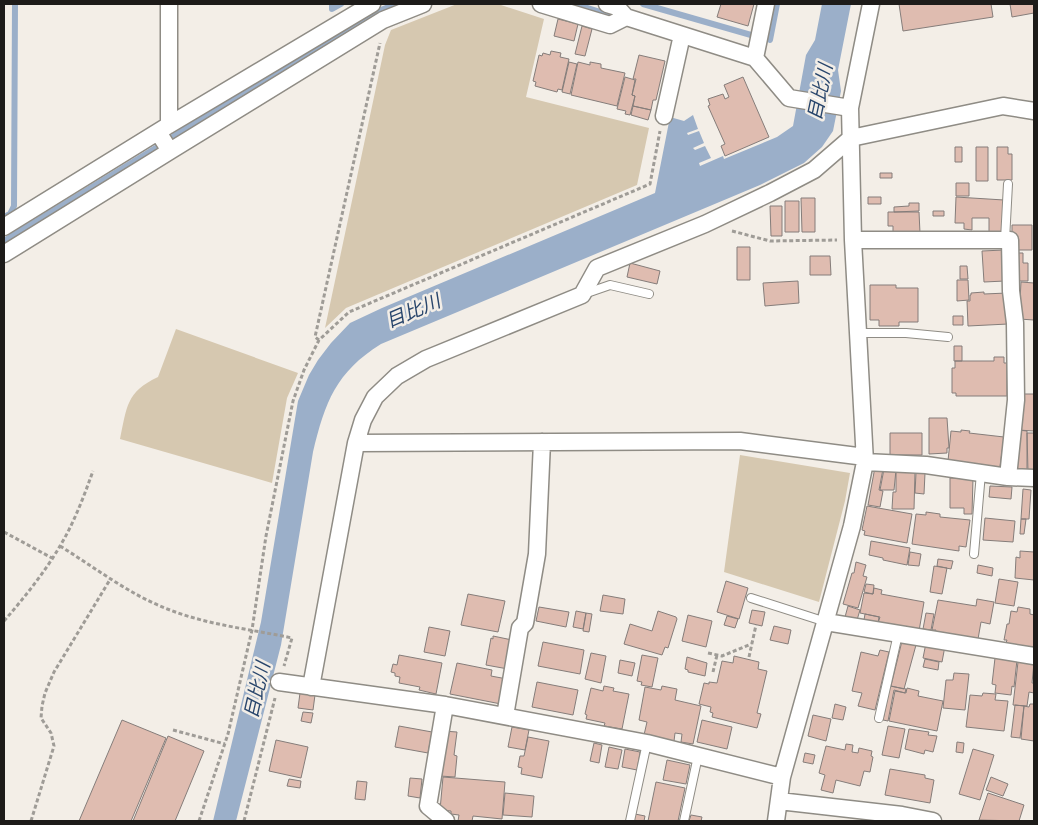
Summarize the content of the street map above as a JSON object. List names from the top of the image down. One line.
{"water":["目比川"]}
